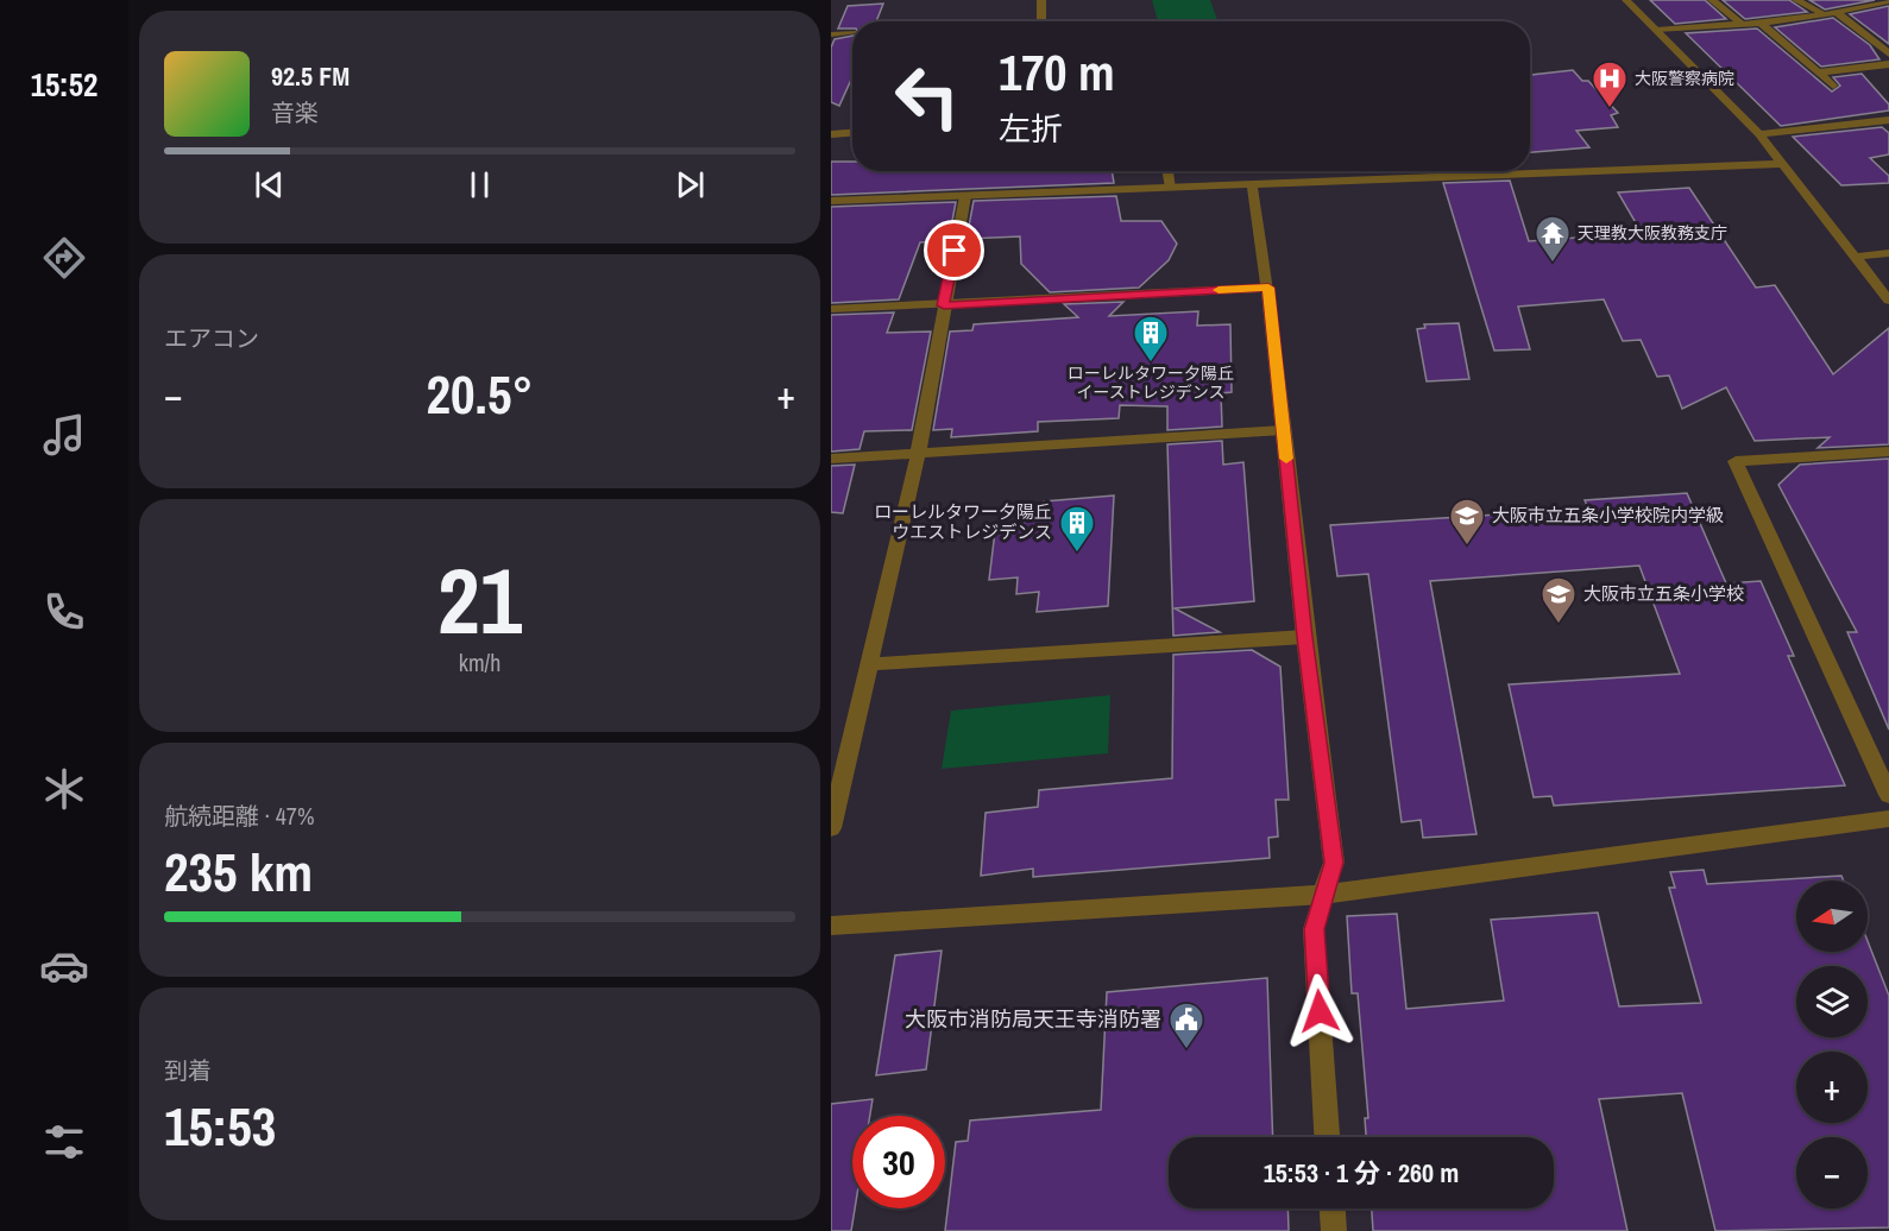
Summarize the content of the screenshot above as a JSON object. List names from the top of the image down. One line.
{"places":{"hospital":["大阪警察病院"],"temple":["天理教大阪教務支庁"],"building":["ローレルタワー夕陽丘 イーストレジデンス","ローレルタワー夕陽丘 ウエストレジデンス"],"school or university":["大阪市立五条小学校院内学級","大阪市立五条小学校"],"public building":["大阪市消防局天王寺消防署"]},"north":"left","page":{"tabs":"15:52","turn":["170 m","左折"],"song":["92.5 FM","音楽"],"tile":["エアコン",["21","km/h"],["航続距離 · 47%","235 km"],["到着","15:53"]],"heat":["−","20.5°","+"],"map_buttons":["+","−"],"limit":"30","trip":"15:53 · 1 分 · 260 m"}}
